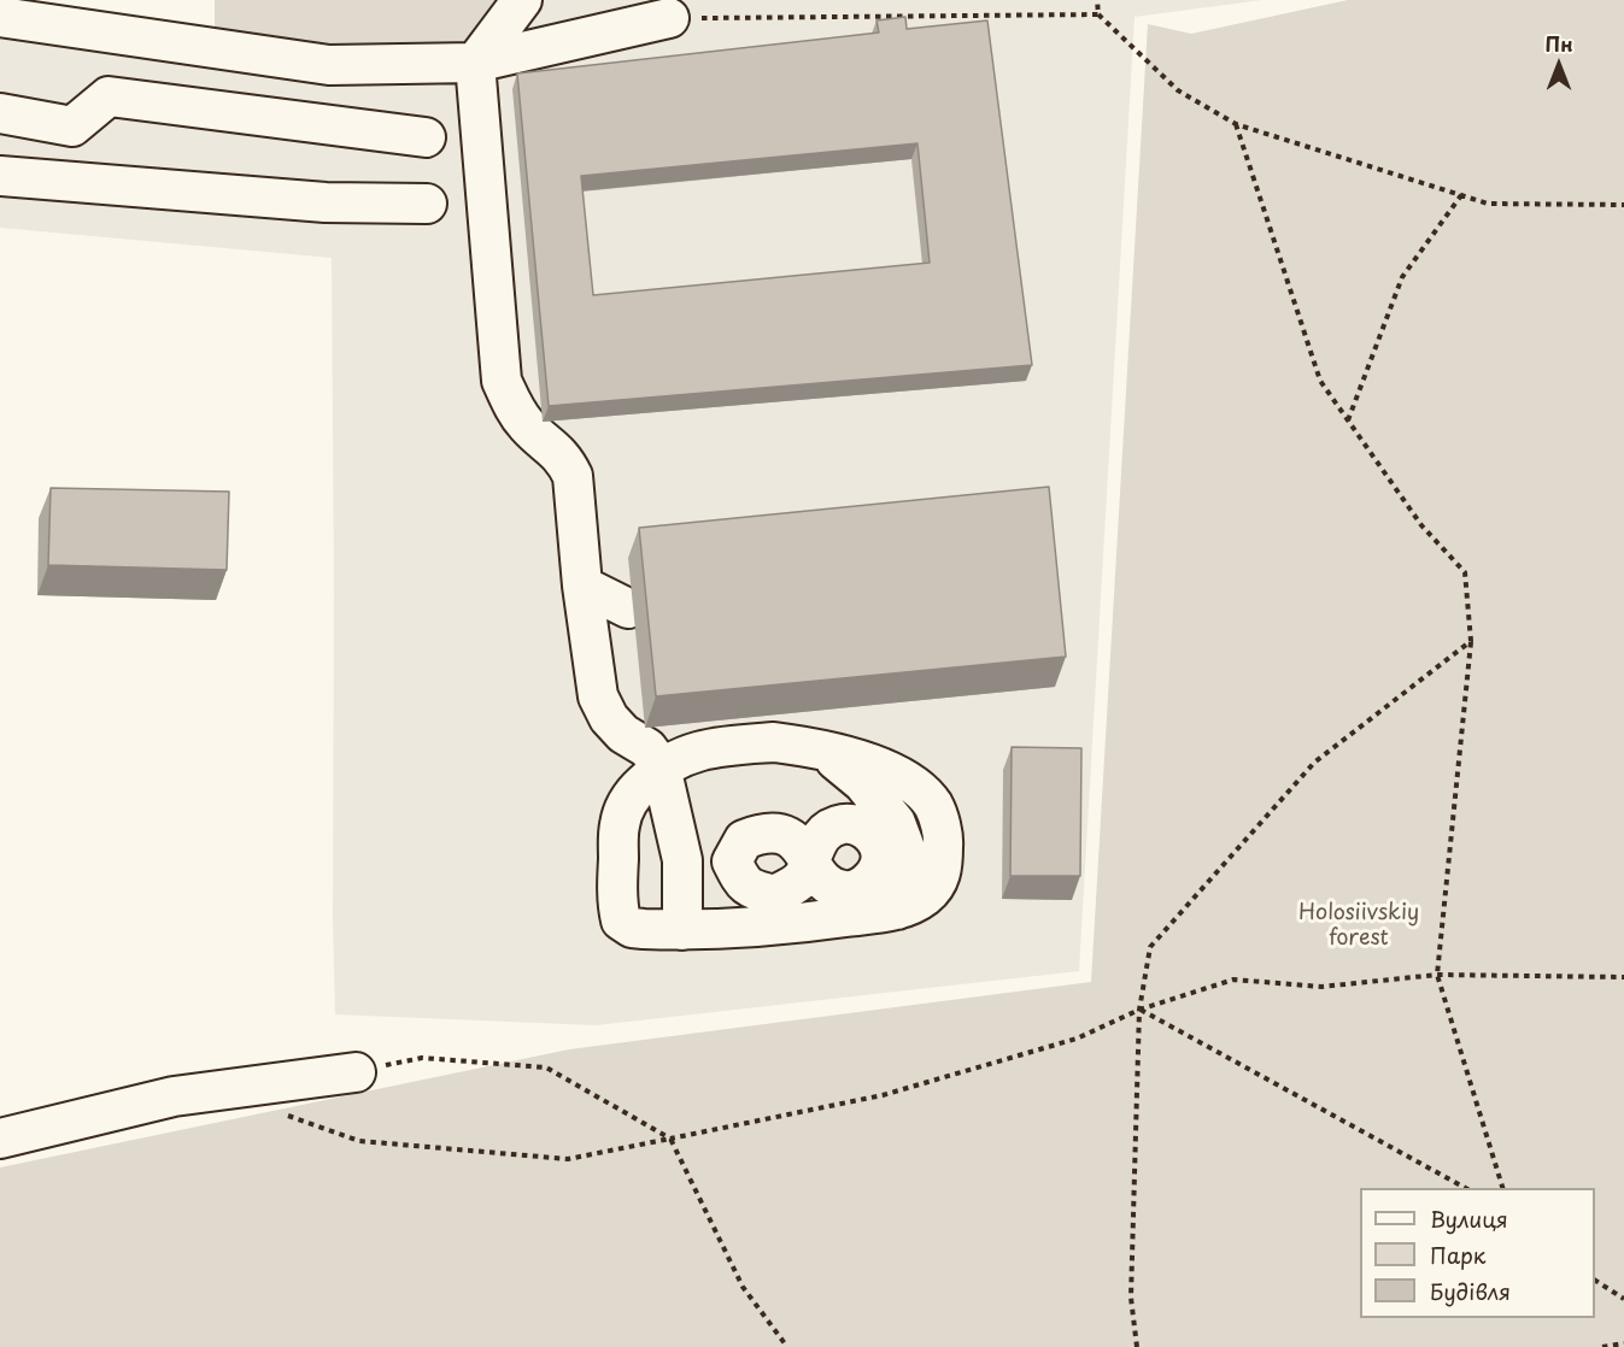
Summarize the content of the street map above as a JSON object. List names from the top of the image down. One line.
{"parks":["Holosiivskiy forest"],"legend":["Вулиця","Парк","Будівля"],"north":"top"}
